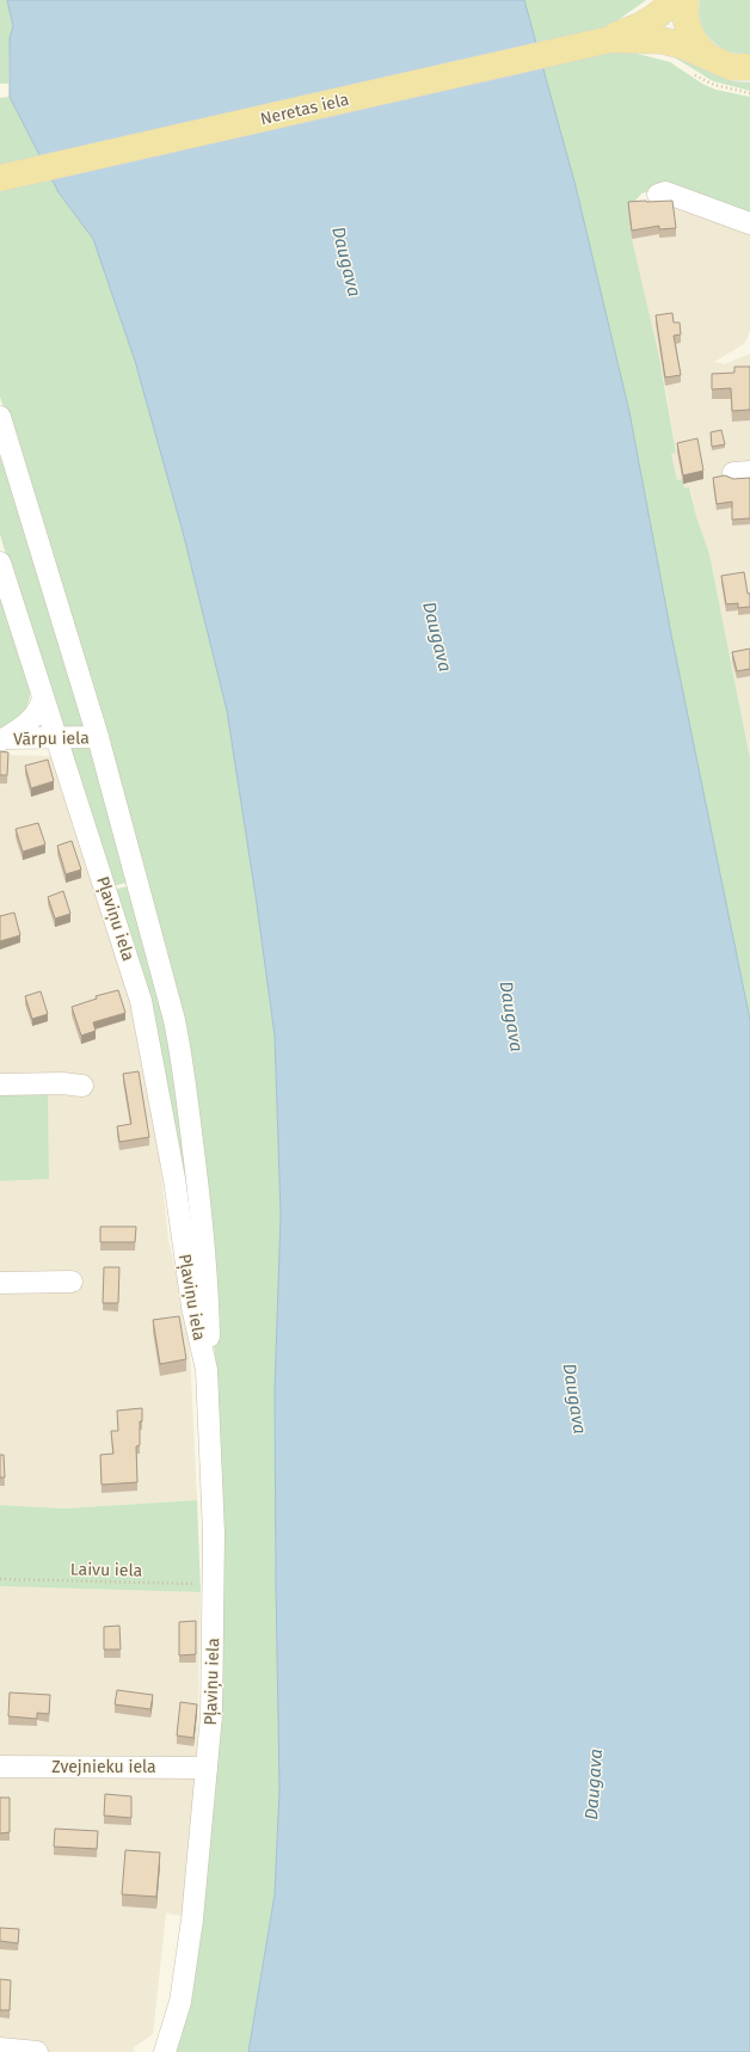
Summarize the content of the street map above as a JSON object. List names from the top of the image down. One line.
{"streets":{"main road":["Neretas iela"],"street":["Vārpu iela","Pļaviņu iela","Zvejnieku iela"],"path":["Laivu iela"]},"crossings":[["Vārpu iela","Pļaviņu iela"],["Pļaviņu iela","Laivu iela"],["Pļaviņu iela","Zvejnieku iela"]],"water":["Daugava"]}
